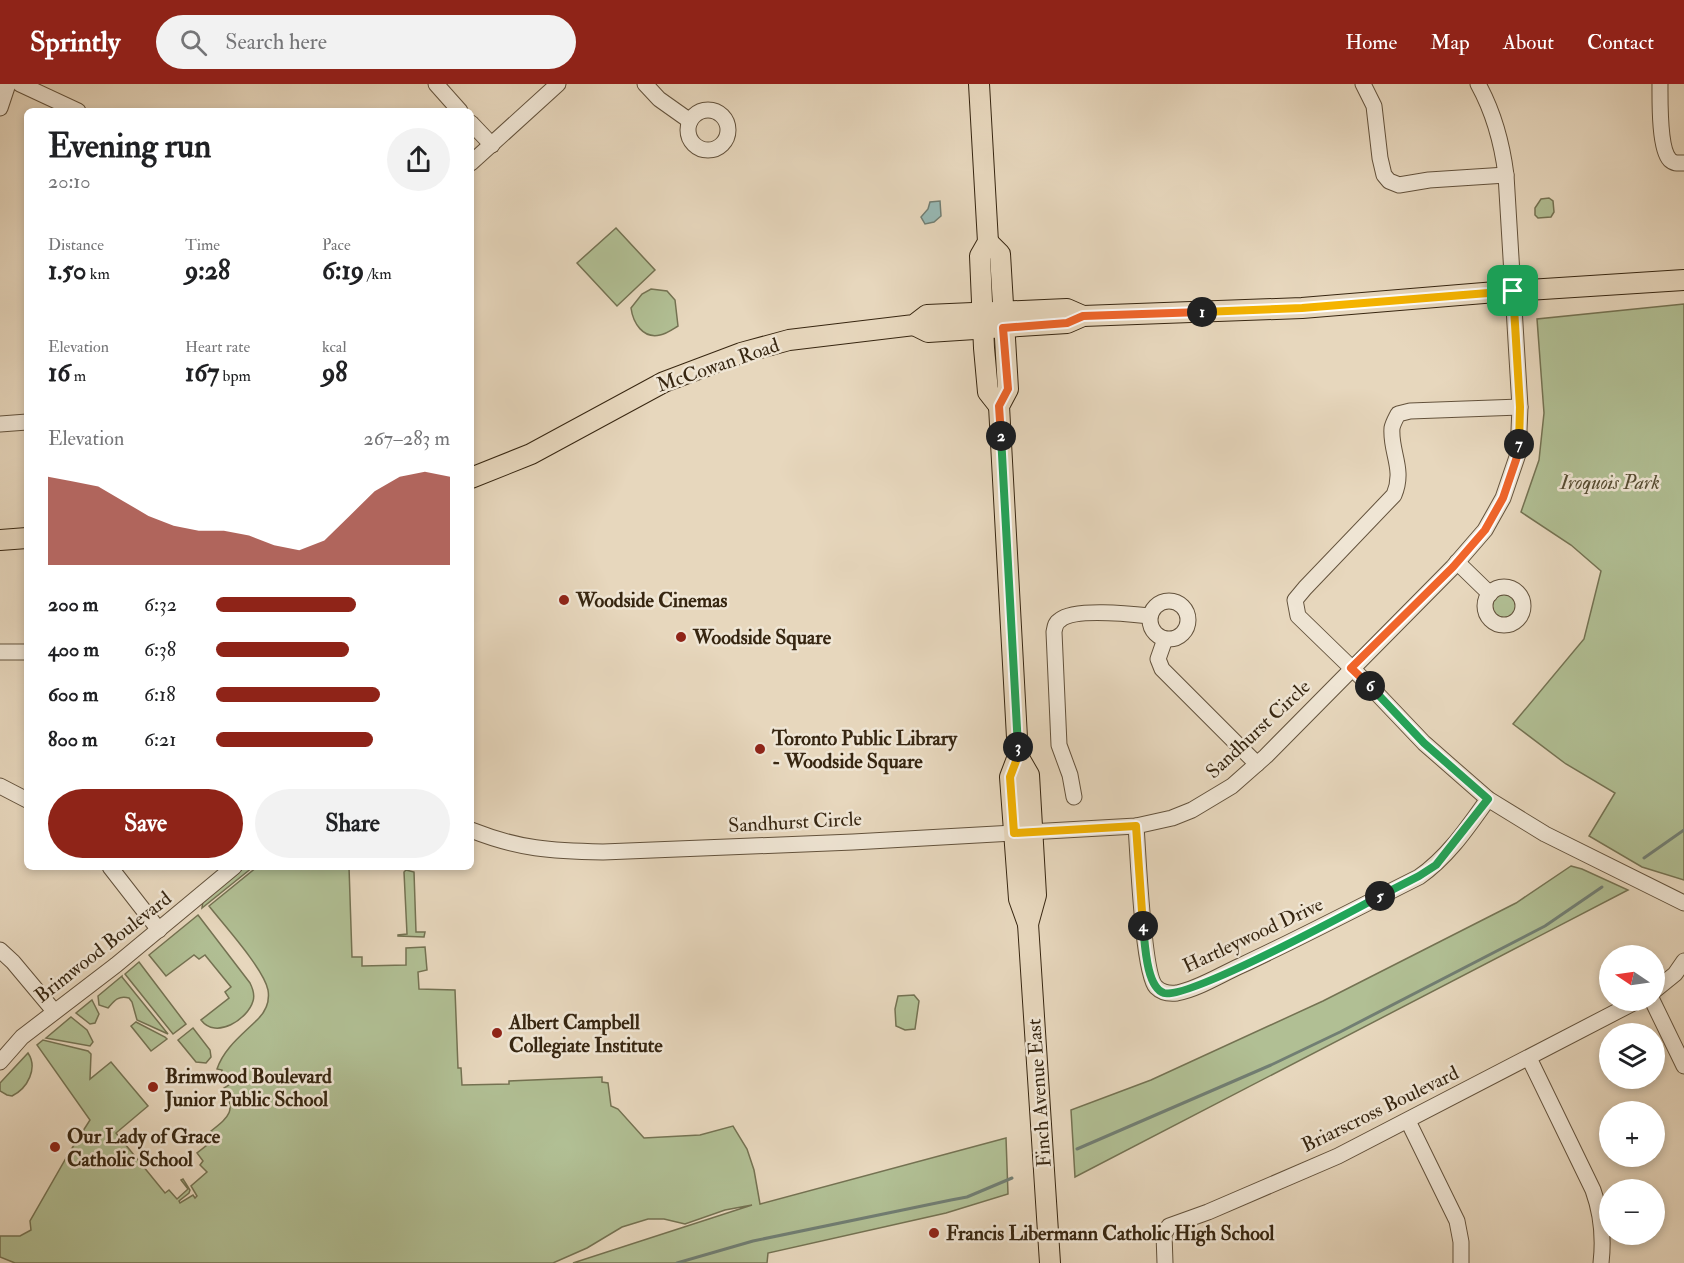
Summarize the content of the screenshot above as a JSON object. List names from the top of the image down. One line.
{"streets":{"main road":["McCowan Road","Finch Avenue East"],"street":["Sandhurst Circle","Hartleywood Drive","Brimwood Boulevard","Briarscross Boulevard"]},"crossings":[["McCowan Road","Sandhurst Circle"],["McCowan Road","Finch Avenue East"],["Sandhurst Circle","Hartleywood Drive"],["Sandhurst Circle","Finch Avenue East"]],"parks":["Iroquois Park"],"places":["Woodside Cinemas","Woodside Square","Toronto Public Library - Woodside Square","Albert Campbell Collegiate Institute","Brimwood Boulevard Junior Public School","Our Lady of Grace Catholic School","Francis Libermann Catholic High School"],"north":"left","page":{"header":"Sprintly","search":"Search here","nav":["Home","Map","About","Contact"],"heading":["Evening run","20:10"],"stats":[["Distance","1.50 km"],["Time","9:28"],["Pace","6:19 /km"],["Elevation","16 m"],["Heart rate","167 bpm"],["kcal","98"]],"pins":["1","2","7","6","3","5","4"],"chart":["Elevation","267–283 m"],"list":[{"name":"200 m","note":"6:32"},{"name":"400 m","note":"6:38"},{"name":"600 m","note":"6:18"},{"name":"800 m","note":"6:21"}],"buttons":["Save","Share"],"map_buttons":["+","−"]}}
